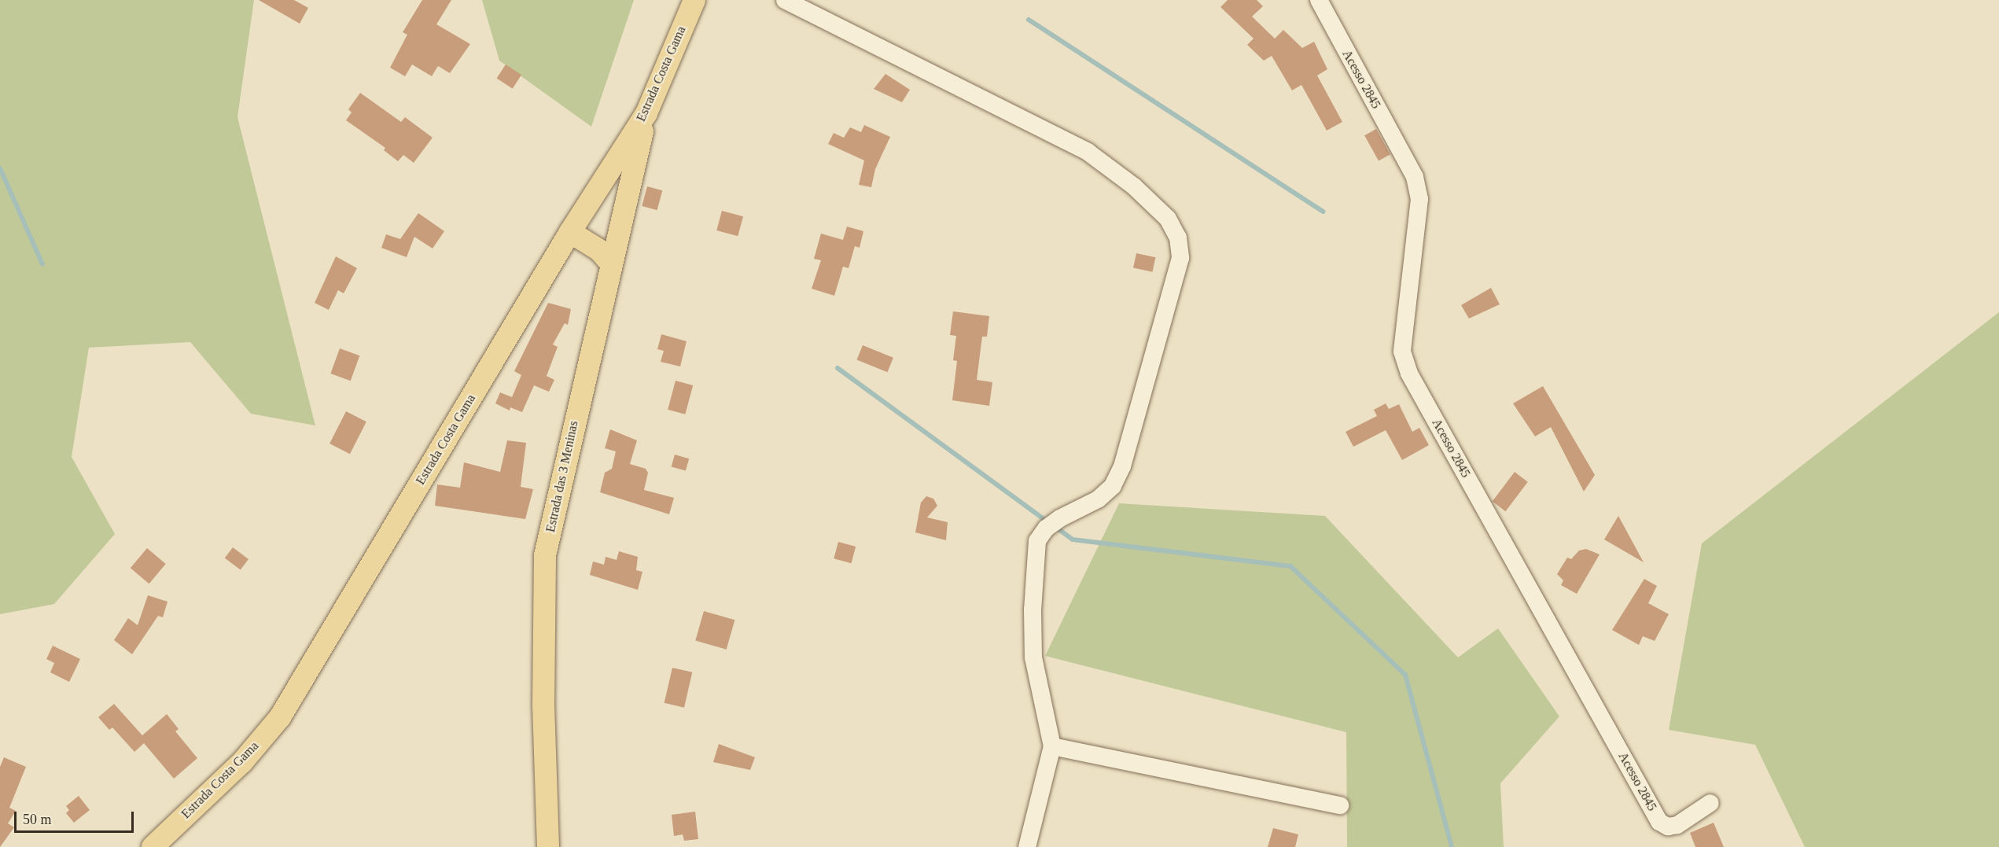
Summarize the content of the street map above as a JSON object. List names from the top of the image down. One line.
{"streets":{"main road":["Estrada Costa Gama","Estrada das 3 Meninas"],"street":["Acesso 2845"]},"crossings":[["Estrada Costa Gama","Estrada das 3 Meninas"]],"scale_bar":"50 m"}
